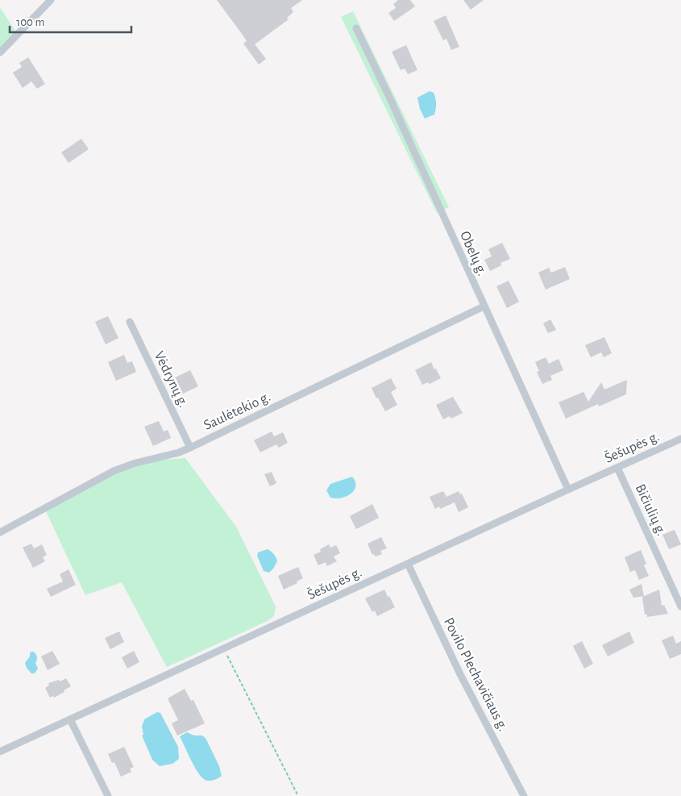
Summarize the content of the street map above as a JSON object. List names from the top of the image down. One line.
{"streets":{"street":["Obelų g.","Vėdrynų g.","Saulėtekio g.","Šešupės g.","Bičiulių g.","Povilo Plechavičiaus g."]},"crossings":[["Obelų g.","Saulėtekio g."],["Obelų g.","Šešupės g."],["Vėdrynų g.","Saulėtekio g."],["Šešupės g.","Bičiulių g."],["Šešupės g.","Povilo Plechavičiaus g."]],"scale_bar":"100 m"}
